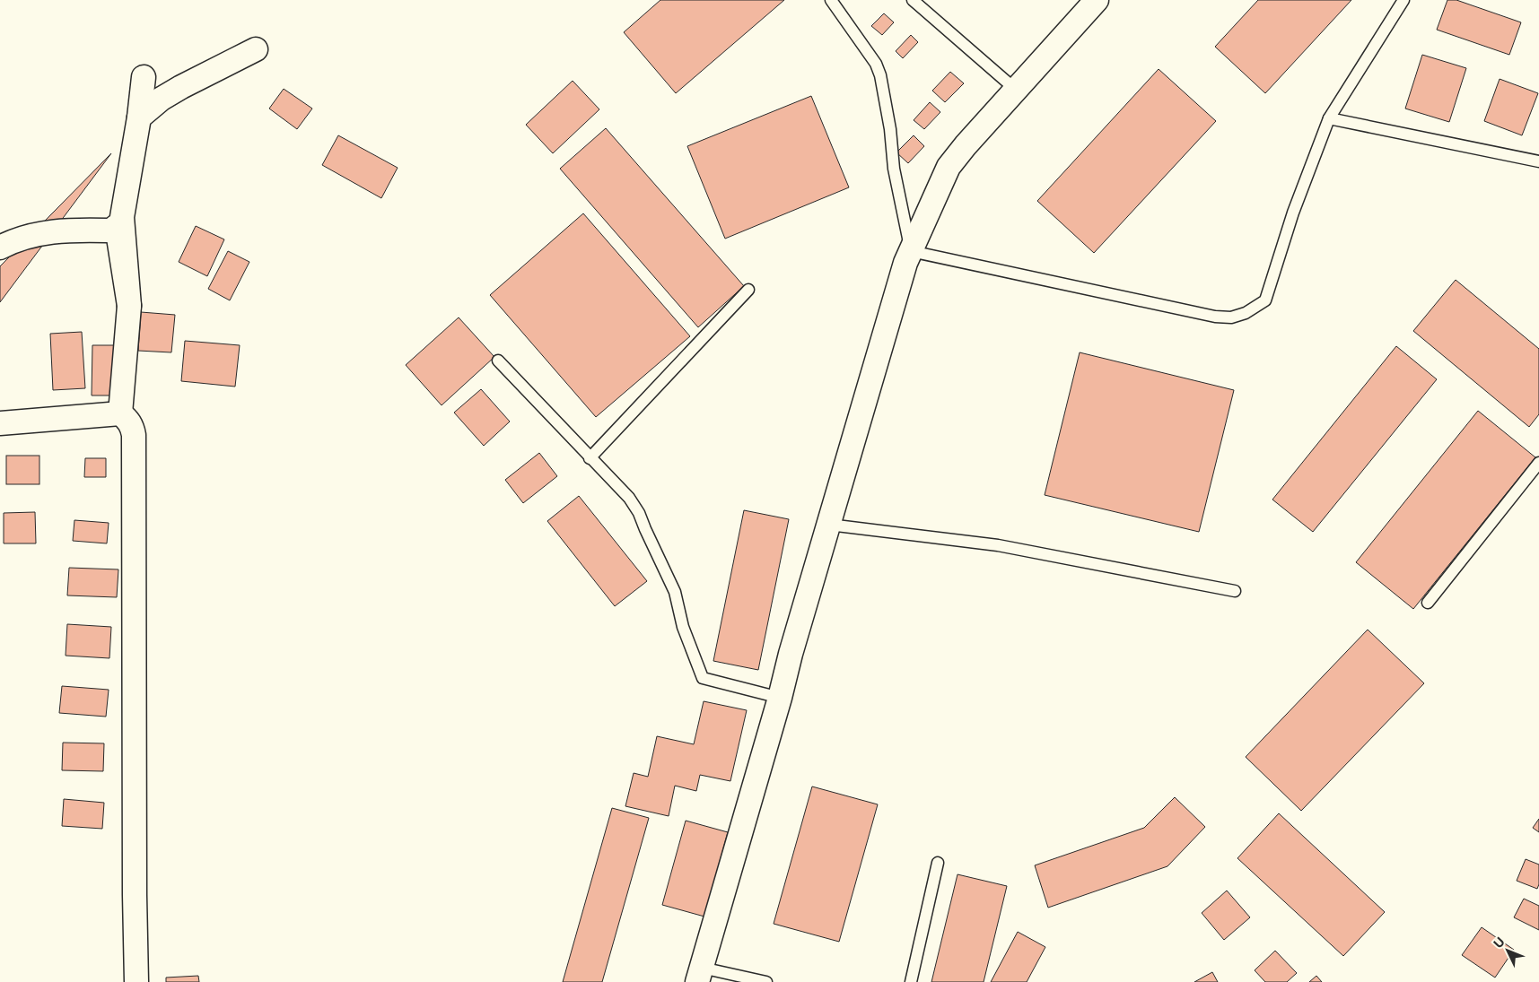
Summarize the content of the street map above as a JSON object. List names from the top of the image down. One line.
{"north":"top left"}
